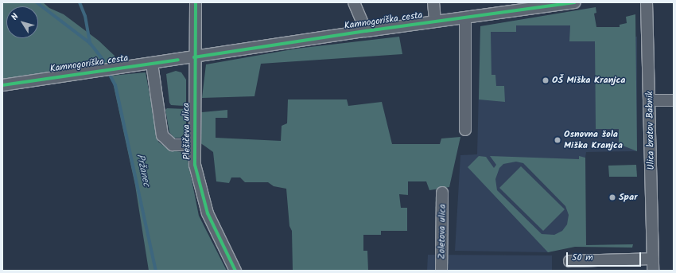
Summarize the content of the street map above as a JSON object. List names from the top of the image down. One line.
{"streets":{"street":["Kamnogoriška cesta","Ulica bratov Babnik","Plešičeva ulica","Zoletova ulica"]},"crossings":[["Kamnogoriška cesta","Plešičeva ulica"]],"water":["Pržanec"],"places":["OŠ Miška Kranjca","Osnovna šola Miška Kranjca","Spar"],"scale_bar":"50 m","north":"top left"}
